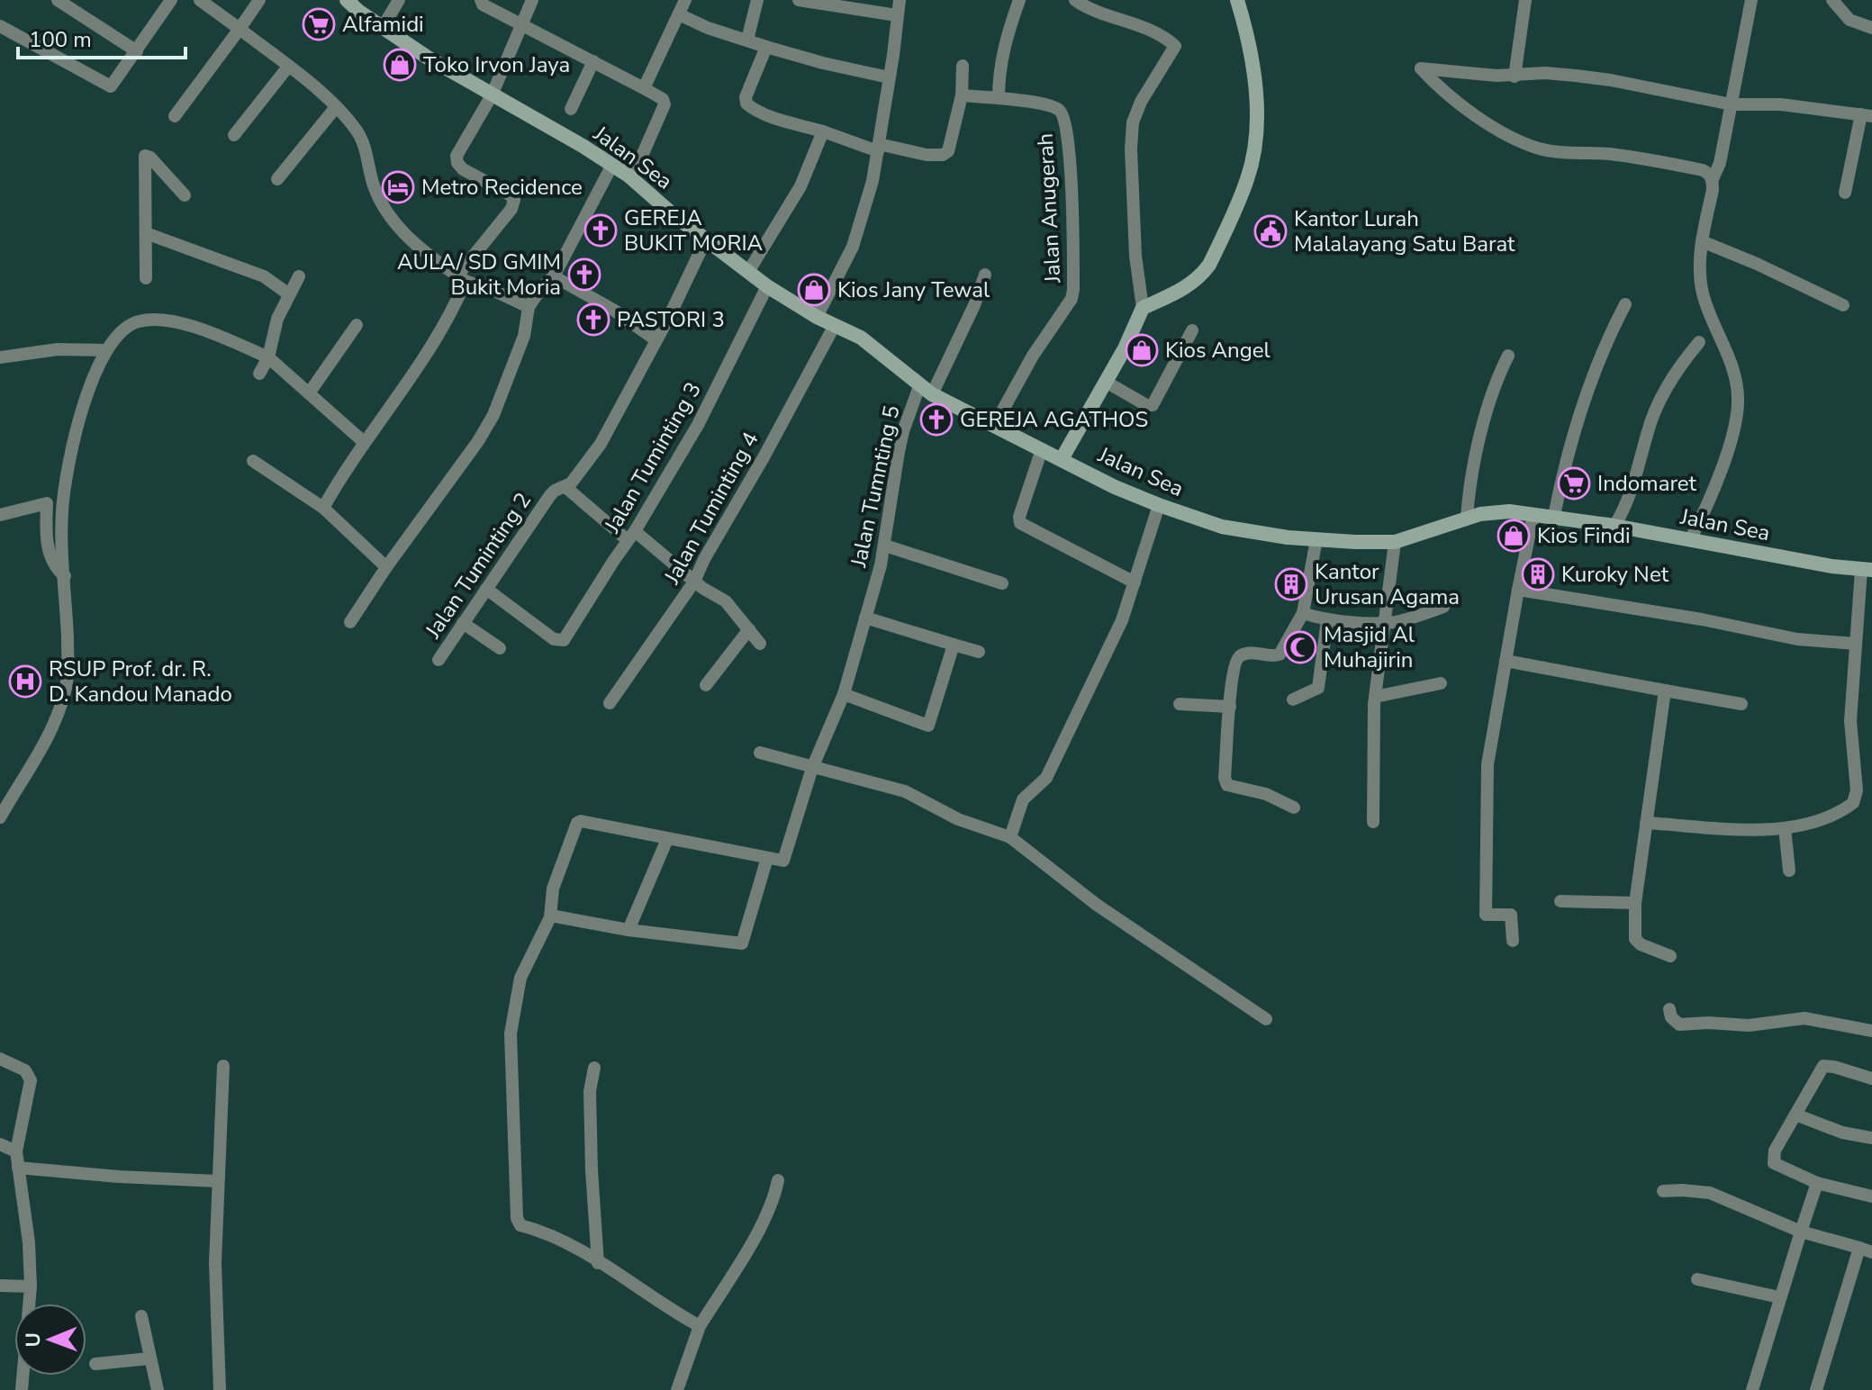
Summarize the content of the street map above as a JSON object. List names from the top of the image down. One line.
{"streets":{"main road":["Jalan Sea"],"street":["Jalan Anugerah","Jalan Tuminting 3","Jalan Tumnting 5","Jalan Tuminting 4","Jalan Tuminting 2"]},"crossings":[["Jalan Sea","Jalan Anugerah"],["Jalan Sea","Jalan Tuminting 3"],["Jalan Sea","Jalan Tumnting 5"],["Jalan Sea","Jalan Tuminting 4"],["Jalan Sea","Jalan Tuminting 2"],["Jalan Tuminting 3","Jalan Tuminting 2"]],"places":{"supermarket":["Alfamidi","Indomaret"],"shop":["Toko Irvon Jaya","Kios Jany Tewal","Kios Angel","Kios Findi"],"hotel":["Metro Recidence"],"church":["GEREJA BUKIT MORIA","AULA/ SD GMIM Bukit Moria","PASTORI 3","GEREJA AGATHOS"],"public building":["Kantor Lurah Malalayang Satu Barat"],"building":["Kuroky Net","Kantor Urusan Agama"],"mosque":["Masjid Al Muhajirin"],"hospital":["RSUP Prof. dr. R. D. Kandou Manado"]},"scale_bar":"100 m","north":"left"}
